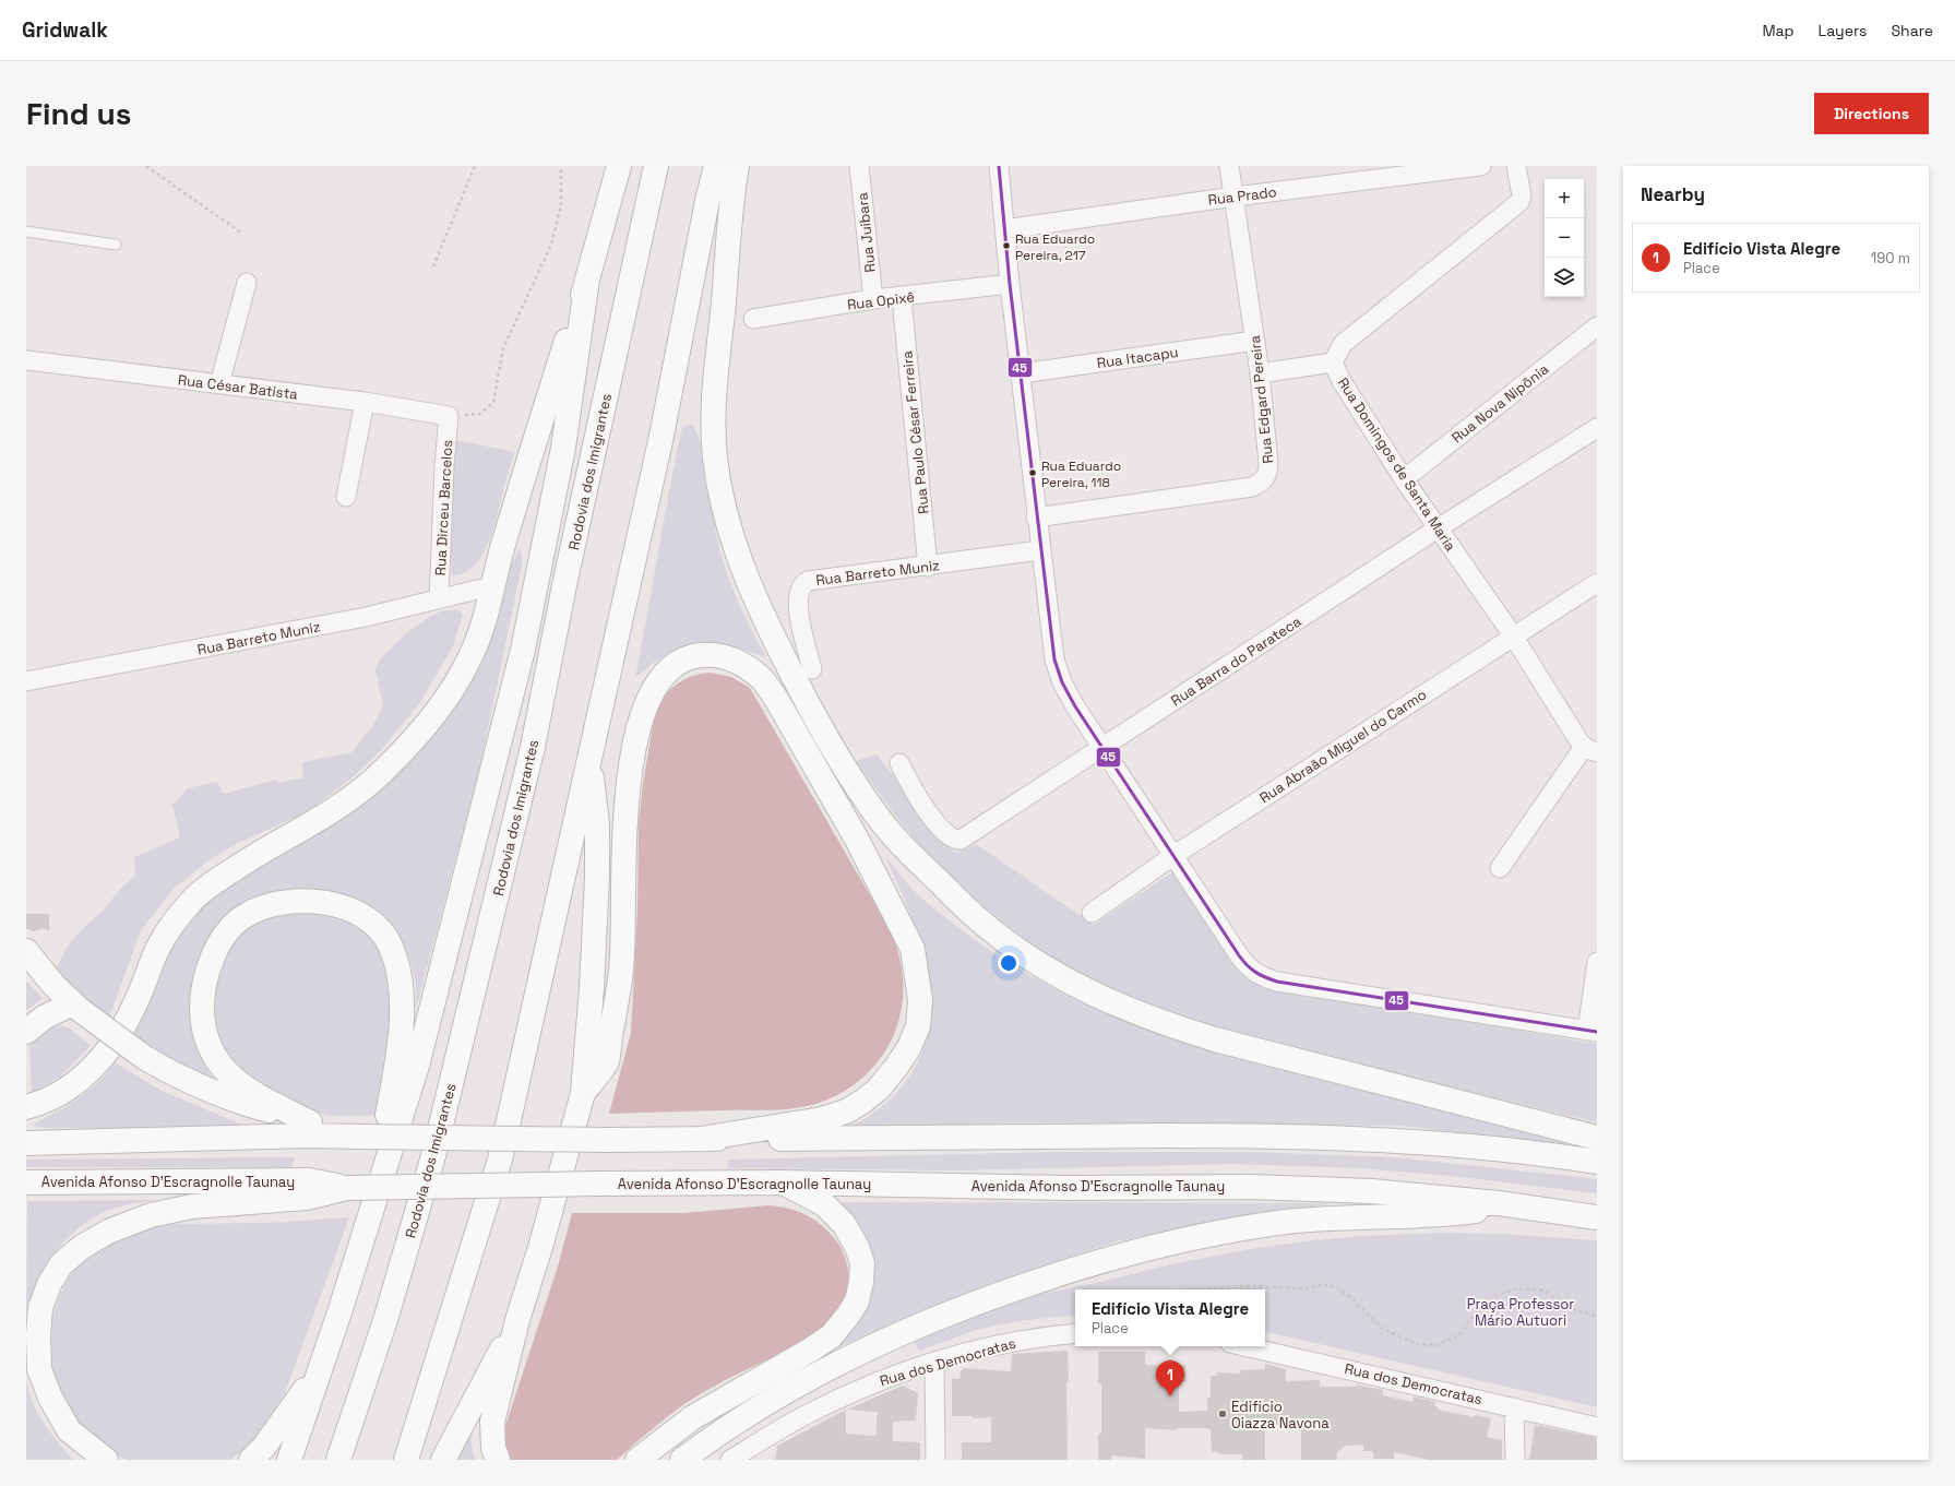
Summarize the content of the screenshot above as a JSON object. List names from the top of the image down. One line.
{"streets":{"highway":["Rodovia dos Imigrantes","Avenida Afonso D'Escragnolle Taunay"],"street":["Rua Prado","Rua Juibara","Rua Opixê","Rua Itacapu","Rua César Batista","Rua Edgard Pereira","Rua Nova Nipônia","Rua Paulo César Ferreira","Rua Domingos de Santa Maria","Rua Dirceu Barcelos","Rua Barreto Muniz","Rua Barra do Parateca","Rua Abraão Miguel do Carmo","Rua dos Democratas"]},"crossings":[["Rua Prado","Rua Edgard Pereira"],["Rua Juibara","Rua Opixê"],["Rua Opixê","Rua Paulo César Ferreira"],["Rua Itacapu","Rua Edgard Pereira"],["Rua César Batista","Rua Dirceu Barcelos"],["Rua Nova Nipônia","Rua Domingos de Santa Maria"],["Rua Paulo César Ferreira","Rua Barreto Muniz"],["Rua Domingos de Santa Maria","Rua Barra do Parateca"],["Rua Domingos de Santa Maria","Rua Abraão Miguel do Carmo"],["Rua Dirceu Barcelos","Rua Barreto Muniz"]],"parks":["Praça Professor Mário Autuori"],"places":["Rua Eduardo Pereira, 217","Rua Eduardo Pereira, 118","Edifício Oiazza Navona"],"lines":["transit line 45"],"page":{"header":"Gridwalk","nav":["Map","Layers","Share"],"buttons":"Directions","title":"Find us","heading":"Nearby","map_buttons":["+","−"],"list":[{"mark":"1","name":"Edifício Vista Alegre","note":"Place","value":"190 m"}],"popup":["Edifício Vista Alegre","Place"],"pins":"1"}}
